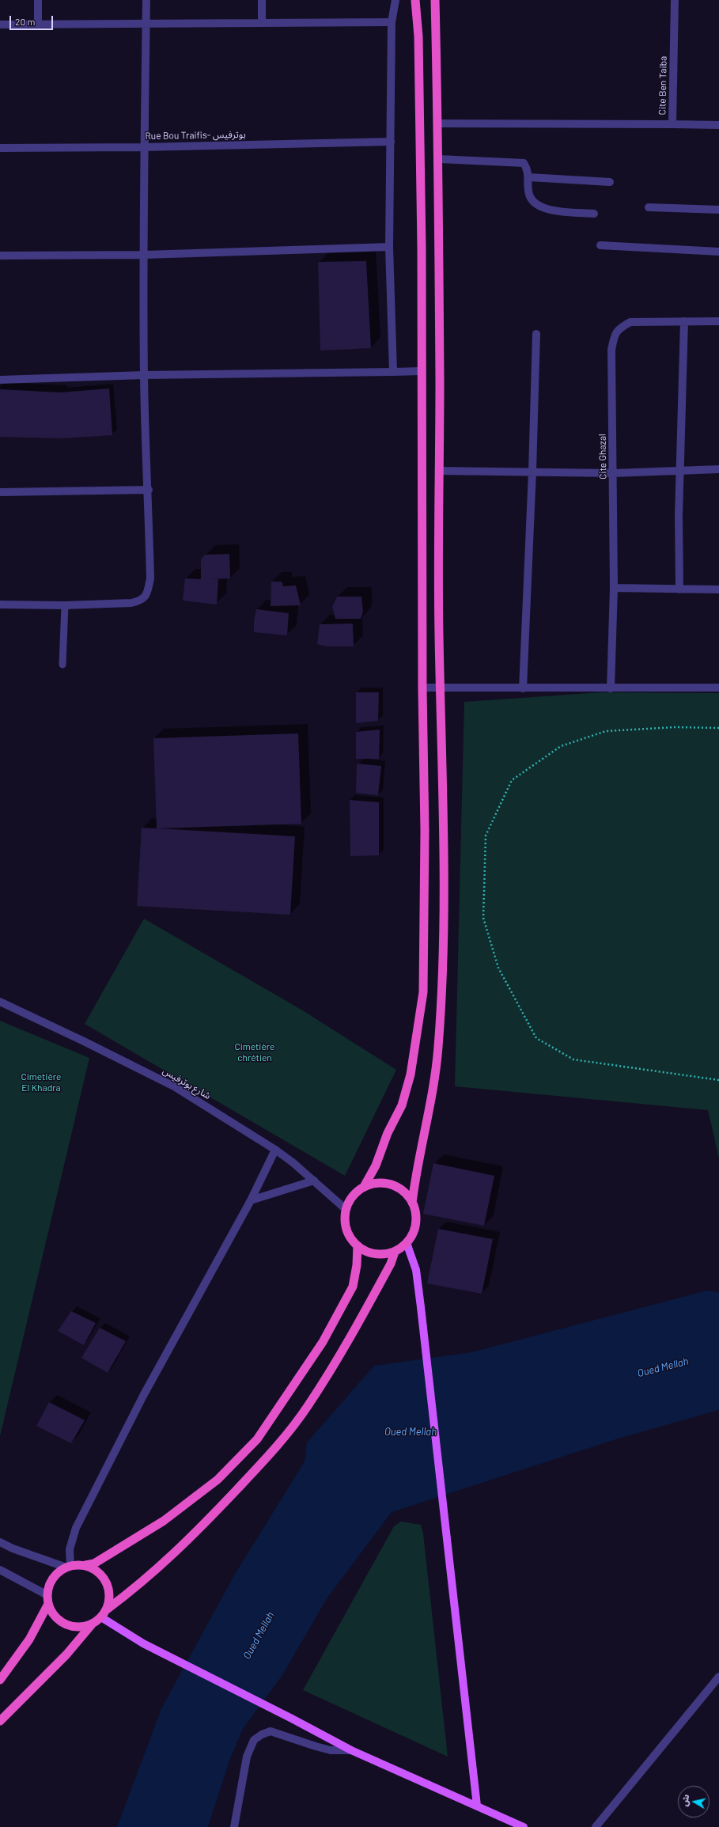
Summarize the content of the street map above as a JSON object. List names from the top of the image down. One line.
{"streets":{"street":["Cite Ben Taiba","Rue Bou Traifis- بوترفيس","Cite Ghazal","شارع بوترفيس"]},"water":["Oued Mellah"],"parks":["Cimetière chrétien","Cimetière El Khadra"],"scale_bar":"20 m","north":"left"}
